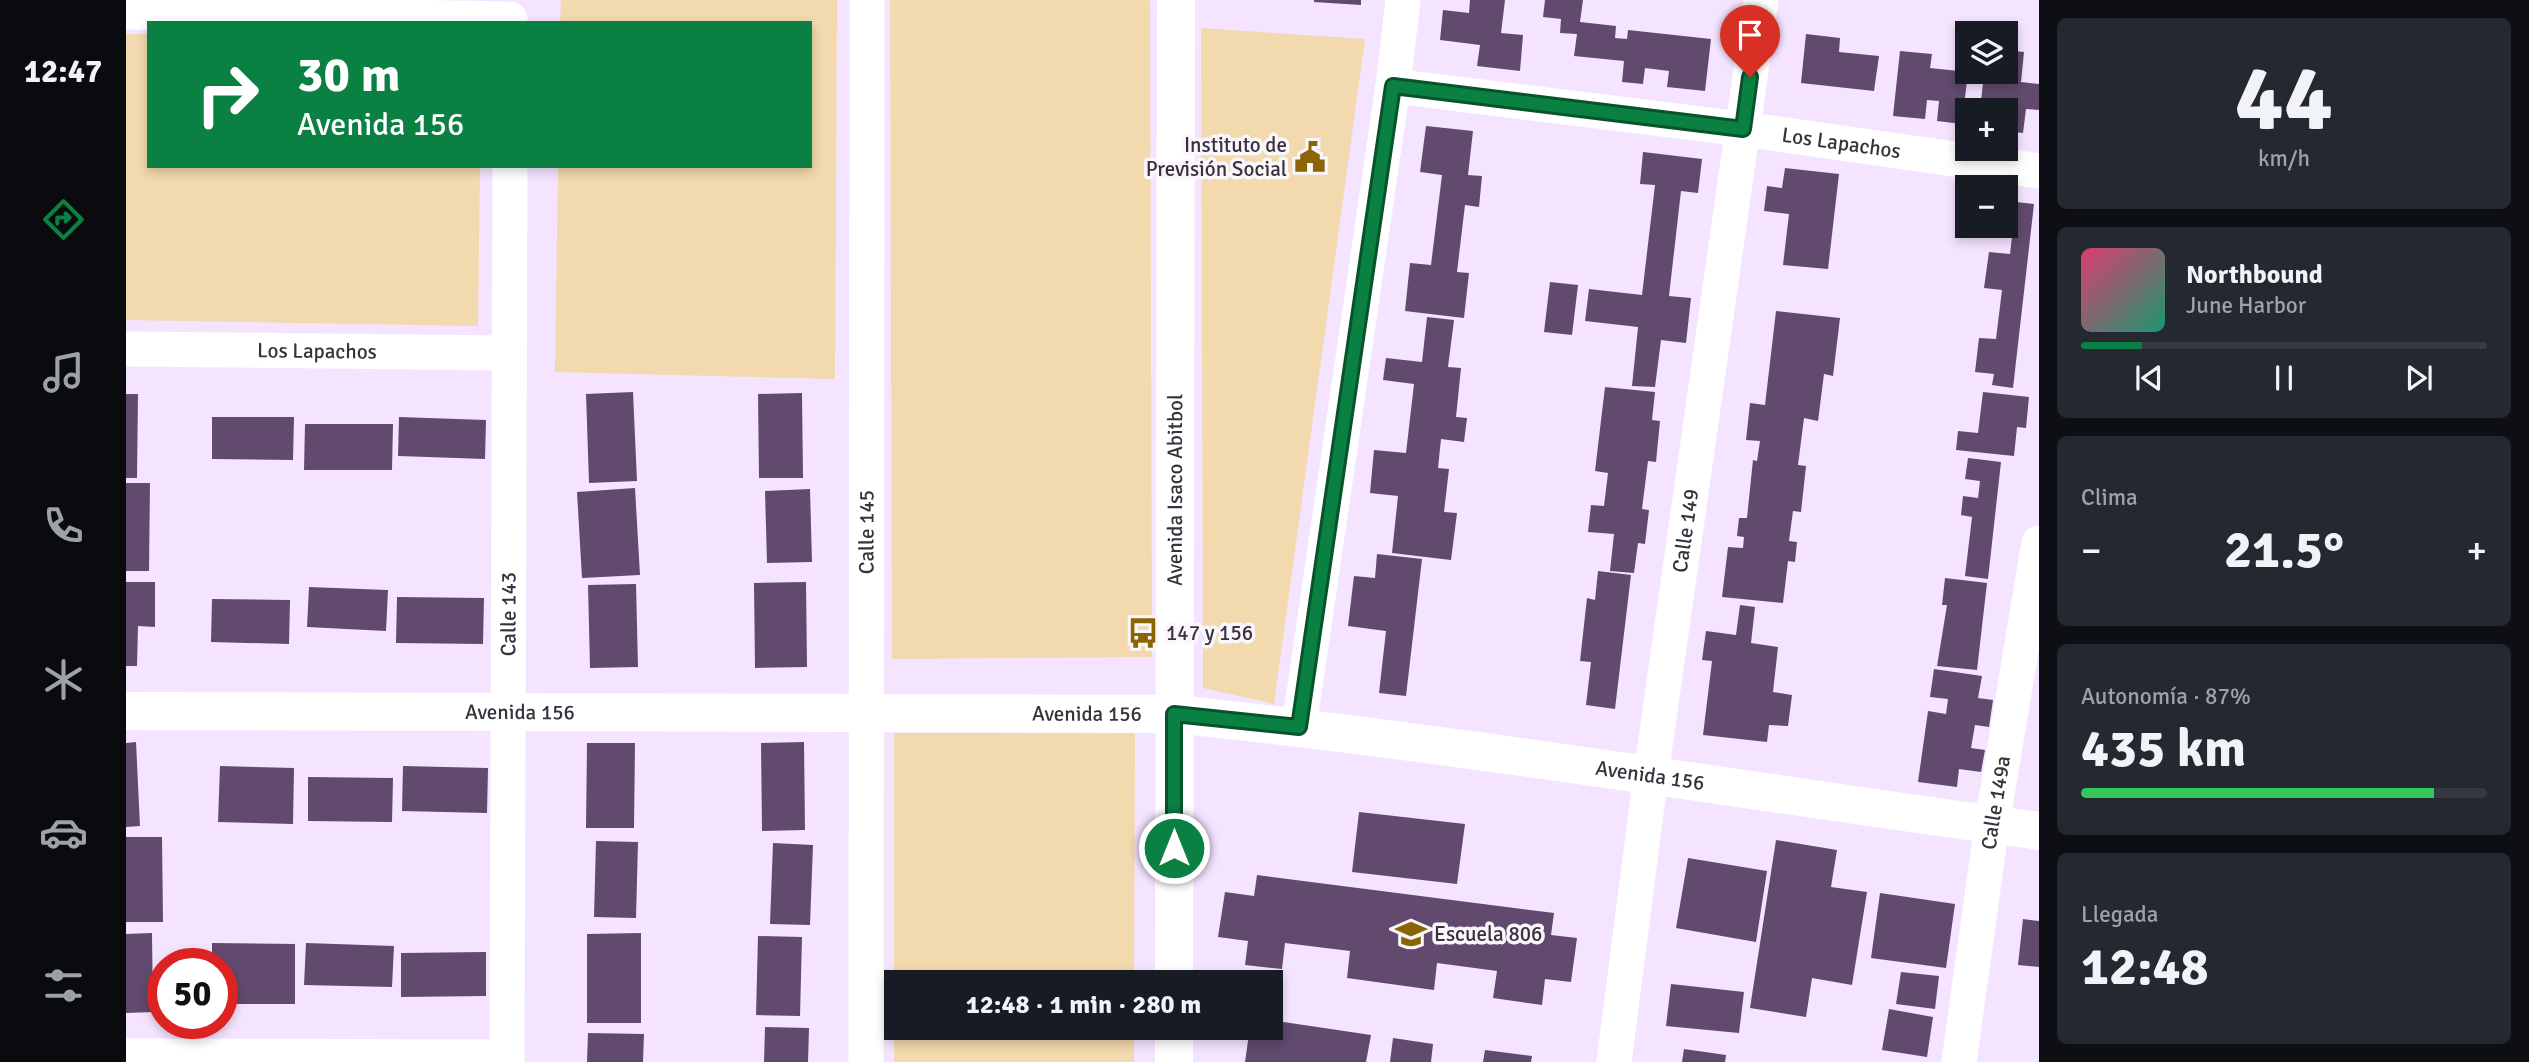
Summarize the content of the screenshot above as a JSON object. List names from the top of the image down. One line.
{"streets":{"main road":["Avenida Isaco Abitbol","Avenida 156"],"street":["Los Lapachos","Calle 145","Calle 149","Calle 143","Calle 149a"]},"crossings":[["Los Lapachos","Calle 149"],["Los Lapachos","Calle 143"],["Avenida Isaco Abitbol","Avenida 156"],["Calle 145","Avenida 156"],["Calle 149","Avenida 156"],["Calle 143","Avenida 156"],["Avenida 156","Calle 149a"]],"places":{"public building":["Instituto de Previsión Social"],"bus stop":["147 y 156"],"school or university":["Escuela 806"]},"page":{"tabs":"12:47","tile":[["44","km/h"],"Clima",["Autonomía · 87%","435 km"],["Llegada","12:48"]],"map_buttons":["+","−"],"turn":["30 m","Avenida 156"],"song":["Northbound","June Harbor"],"heat":["−","21.5°","+"],"limit":"50","trip":"12:48 · 1 min · 280 m"}}
